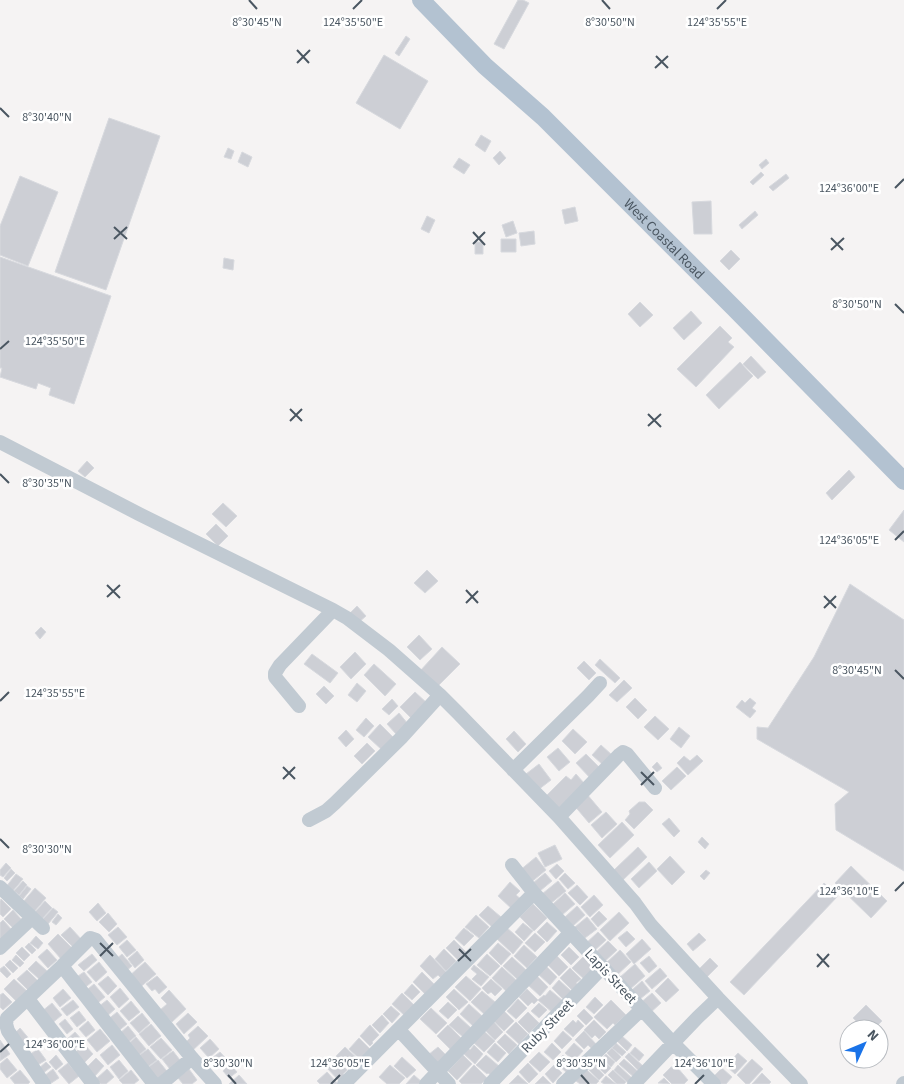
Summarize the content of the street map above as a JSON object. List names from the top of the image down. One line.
{"streets":{"main road":["West Coastal Road"],"street":["Lapis Street","Ruby Street"]},"crossings":[["Lapis Street","Ruby Street"]],"north":"top right","coordinates":["124°35'50\"E","124°35'55\"E","8°30'50\"N","8°30'45\"N","8°30'40\"N","124°36'00\"E","8°30'35\"N","124°36'05\"E","8°30'30\"N","124°36'10\"E"]}
